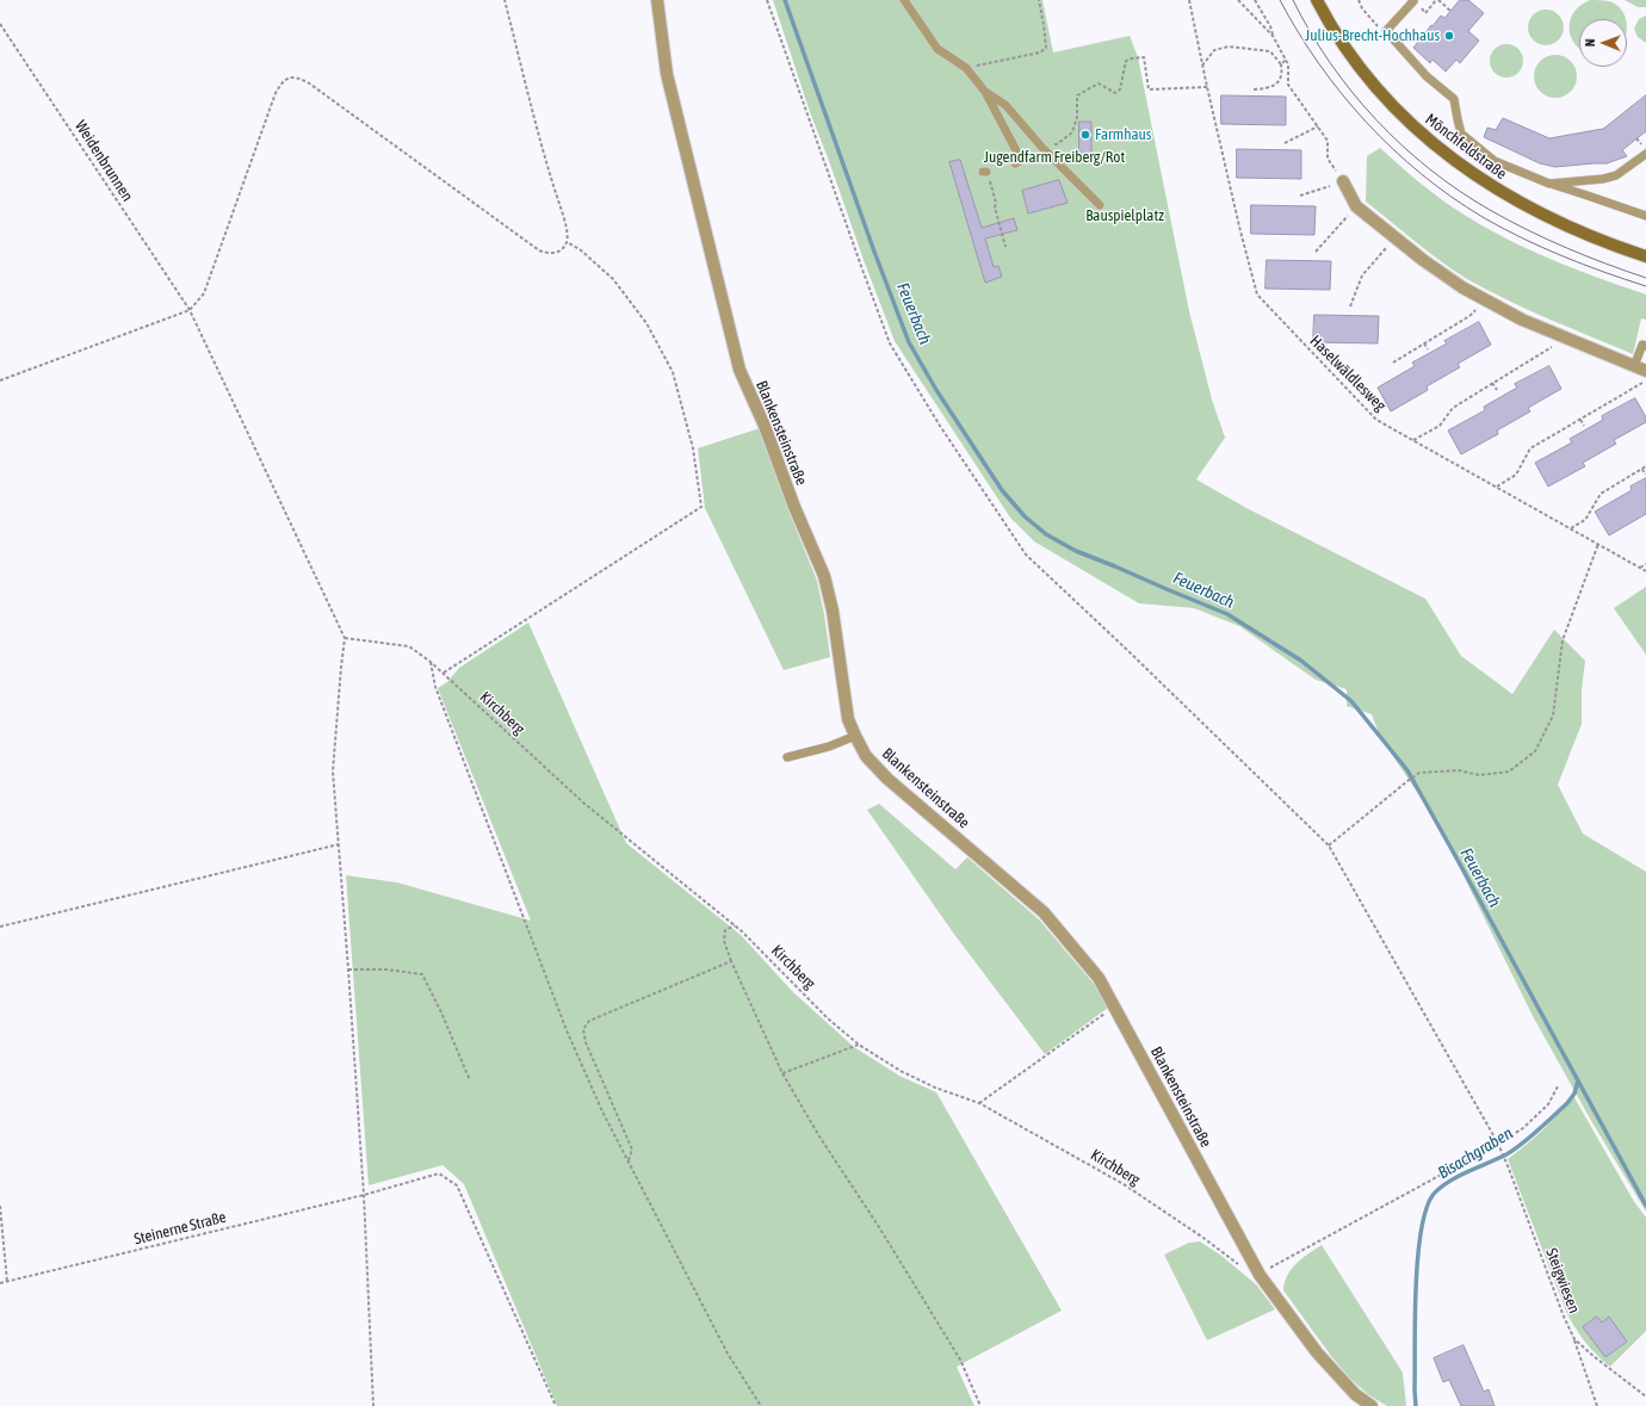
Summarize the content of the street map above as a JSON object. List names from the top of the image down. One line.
{"streets":{"main road":["Mönchfeldstraße"],"street":["Blankensteinstraße"],"path":["Weidenbrunnen","Haselwäldlesweg","Kirchberg","Steinerne Straße","Steigwiesen"]},"crossings":[["Weidenbrunnen","Kirchberg"],["Blankensteinstraße","Kirchberg"]],"water":["Feuerbach","Bisachgraben"],"parks":["Jugendfarm Freiberg/Rot","Bauspielplatz"],"places":["Julius-Brecht-Hochhaus","Farmhaus"],"north":"left"}
